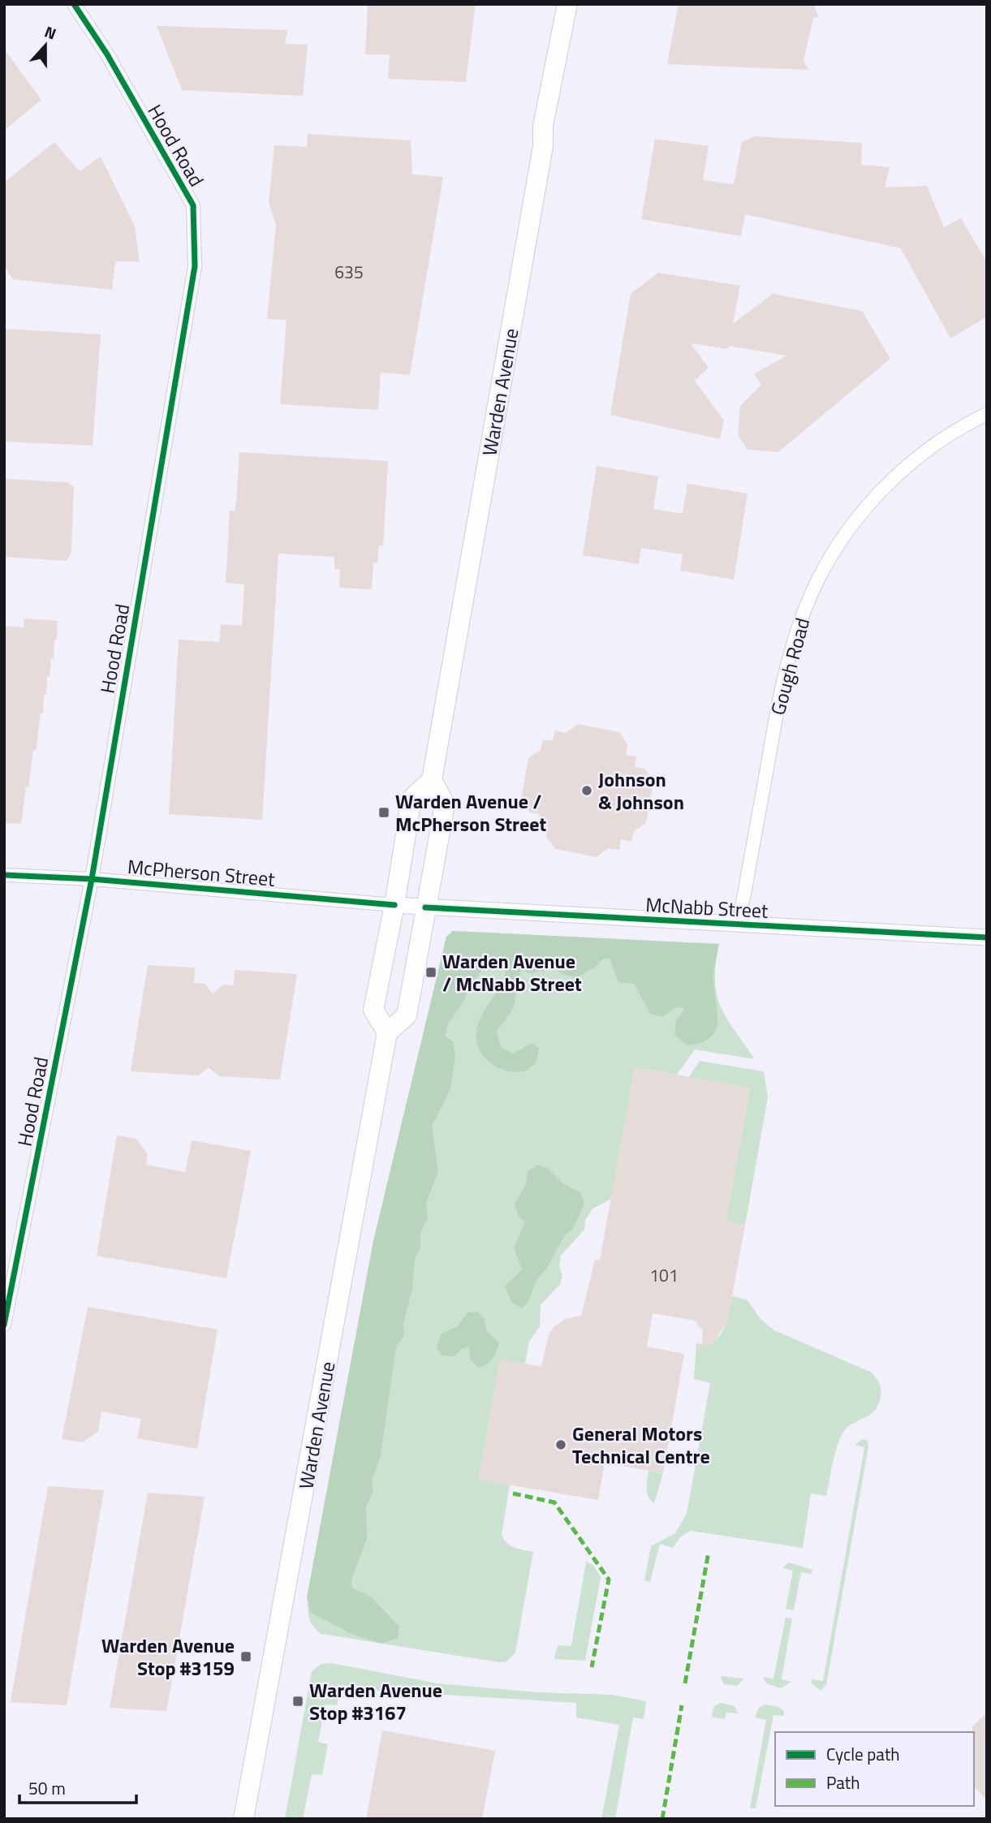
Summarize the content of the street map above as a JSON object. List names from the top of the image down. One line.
{"streets":{"main road":["Warden Avenue"],"street":["Hood Road","Gough Road","McPherson Street","McNabb Street"]},"crossings":[["Hood Road","McPherson Street"],["Gough Road","McNabb Street"],["McPherson Street","McNabb Street"]],"places":{"other":["Johnson & Johnson","General Motors Technical Centre"],"transit":["Warden Avenue / McPherson Street","Warden Avenue / McNabb Street","Warden Avenue Stop #3159","Warden Avenue Stop #3167"]},"house_numbers":["635","101"],"legend":["Cycle path","Path"],"scale_bar":"50 m","north":"top"}
